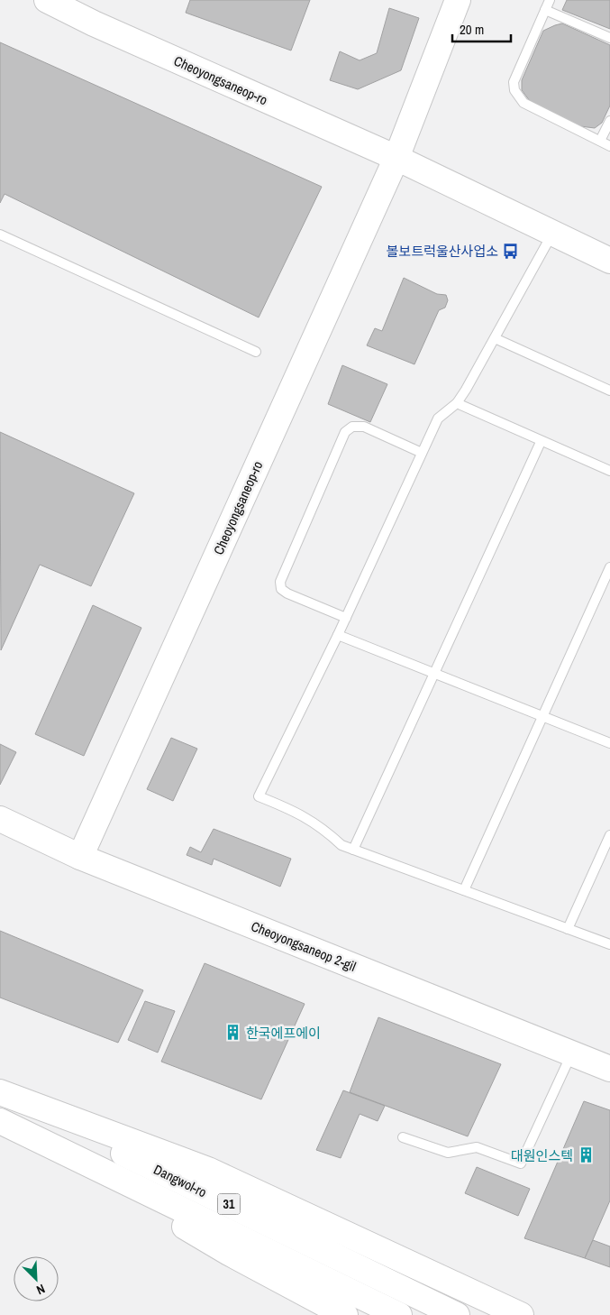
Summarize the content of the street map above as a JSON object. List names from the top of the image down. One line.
{"streets":{"main road":["Cheoyongsaneop-ro","Cheoyongsaneop 2-gil","Dangwol-ro","31"]},"crossings":[["Cheoyongsaneop-ro","Cheoyongsaneop 2-gil"]],"places":{"bus stop":["볼보트럭울산사업소"],"building":["한국에프에이","대원인스텍"]},"scale_bar":"20 m","north":"bottom right"}
